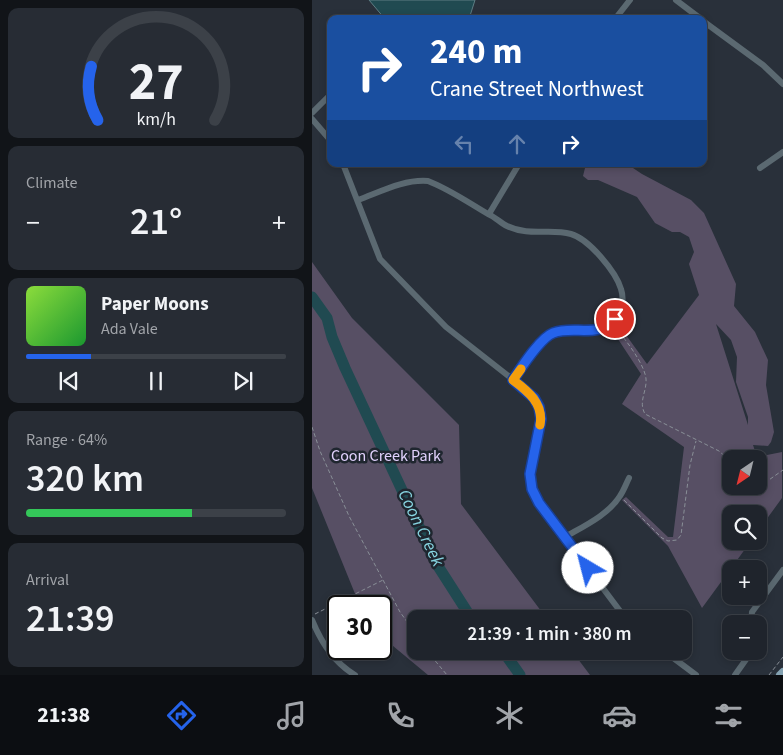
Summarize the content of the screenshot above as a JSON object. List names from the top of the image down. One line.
{"water":["Coon Creek"],"parks":["Coon Creek Park"],"north":"bottom left","page":{"turn":["240 m","Crane Street Northwest"],"tile":["Climate",["Range · 64%","320 km"],["Arrival","21:39"]],"heat":["−","21°","+"],"song":["Paper Moons","Ada Vale"],"map_buttons":["+","−"],"limit":"30","trip":"21:39 · 1 min · 380 m","tabs":"21:38","gauge":["27","km/h"]}}
